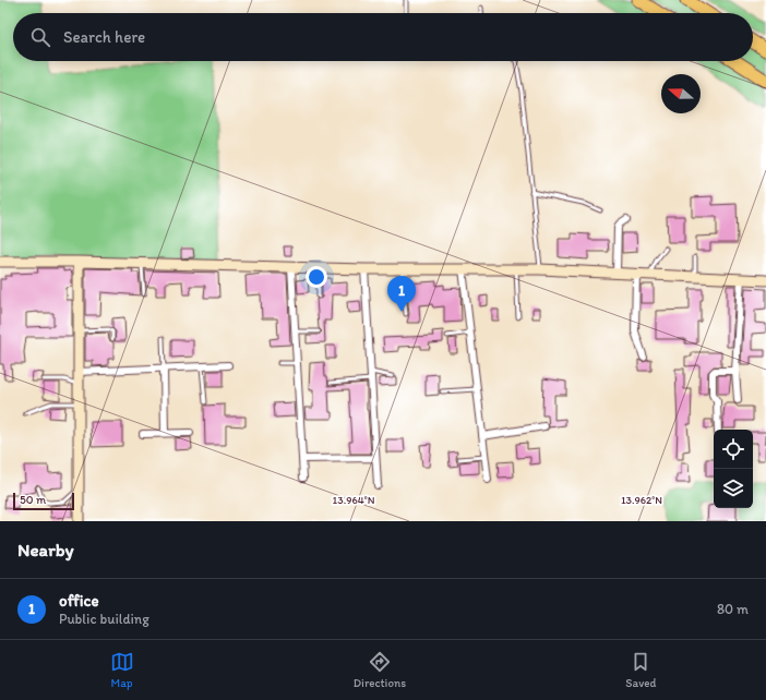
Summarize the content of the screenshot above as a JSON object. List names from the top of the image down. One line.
{"scale_bar":"50 m","north":"left","page":{"search":"Search here","pins":"1","scale":"50 m","heading":"Nearby","list":[{"mark":"1","name":"office","note":"Public building","value":"80 m"}],"nav":["Map","Directions","Saved"]},"coordinates":["13.964°N","13.962°N"]}
